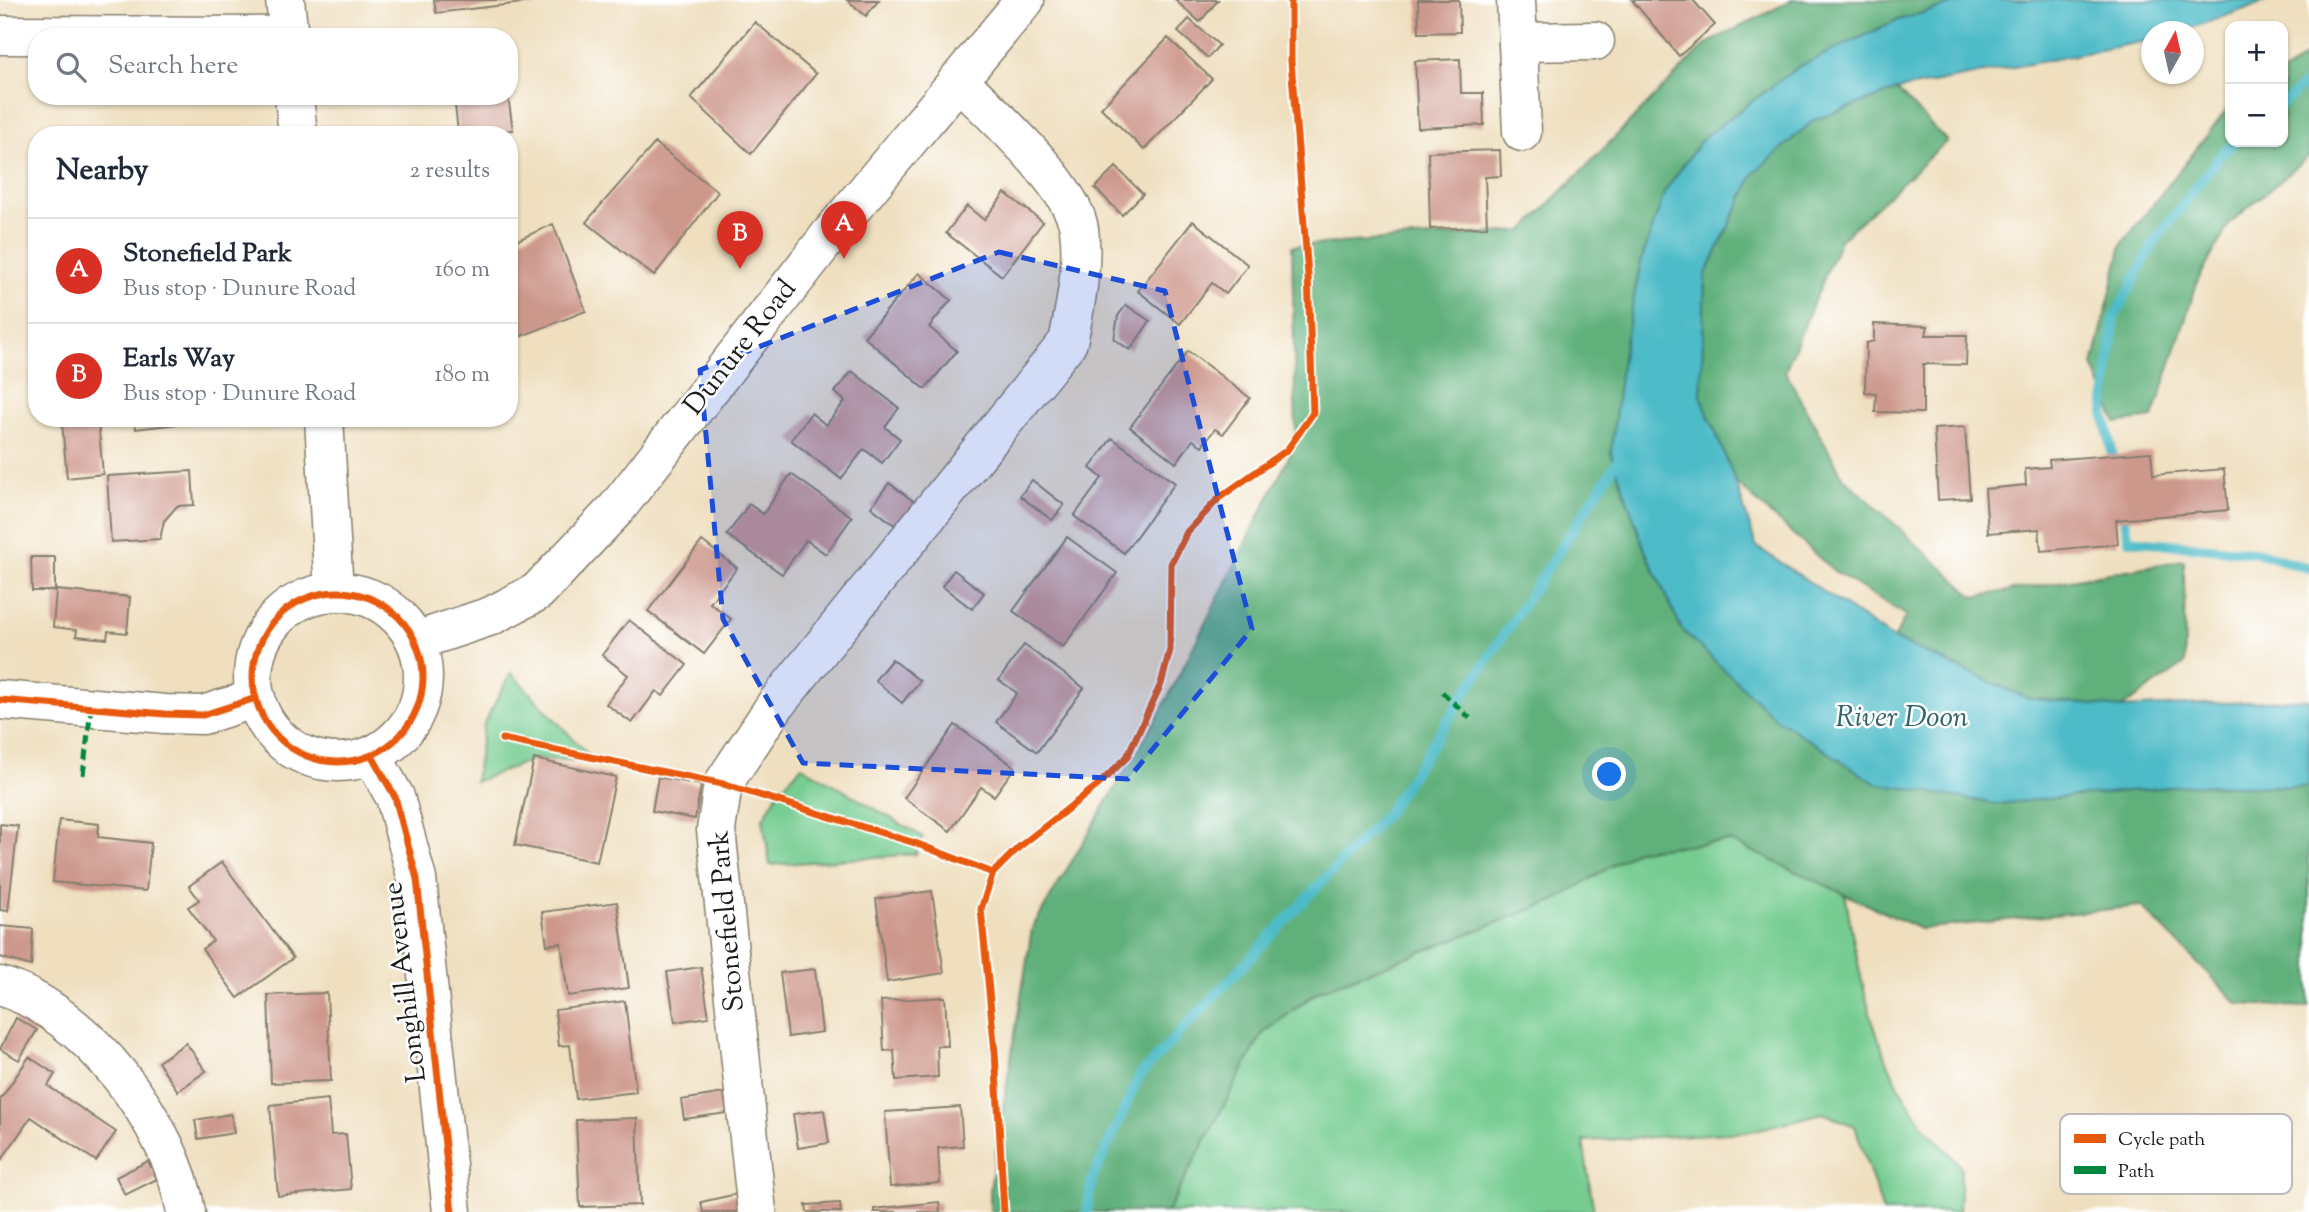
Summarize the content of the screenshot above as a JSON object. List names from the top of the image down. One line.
{"streets":{"street":["Dunure Road","Stonefield Park","Longhill Avenue"]},"crossings":[["Dunure Road","Stonefield Park"],["Dunure Road","Longhill Avenue"]],"water":["River Doon"],"legend":["Cycle path","Path"],"north":"top","page":{"map_buttons":["+","−"],"search":"Search here","heading":["Nearby","2 results"],"pins":["A","B"],"list":[{"mark":"A","name":"Stonefield Park","note":"Bus stop · Dunure Road","value":"160 m"},{"mark":"B","name":"Earls Way","note":"Bus stop · Dunure Road","value":"180 m"}]}}
